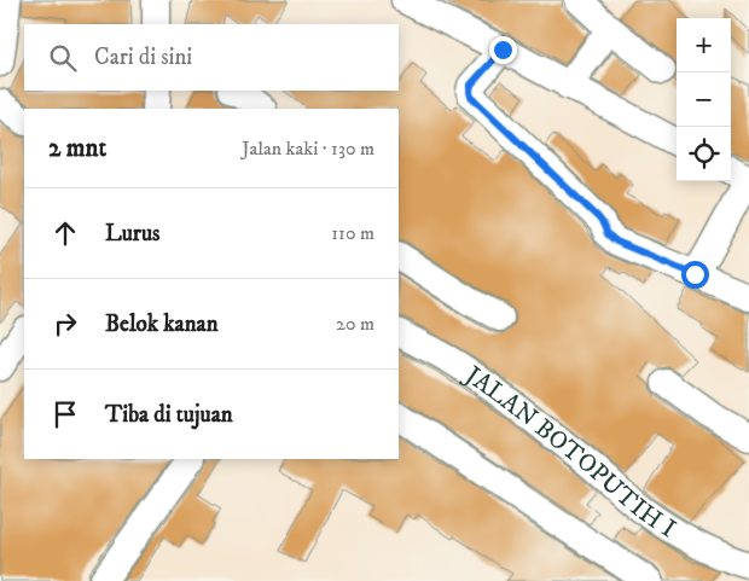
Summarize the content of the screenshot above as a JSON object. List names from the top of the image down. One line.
{"streets":{"street":["JALAN BOTOPUTIH I"]},"page":{"map_buttons":["+","−"],"search":"Cari di sini","heading":["2 mnt","Jalan kaki · 130 m"],"list":[["Lurus","110 m"],["Belok kanan","20 m"],"Tiba di tujuan"]}}
